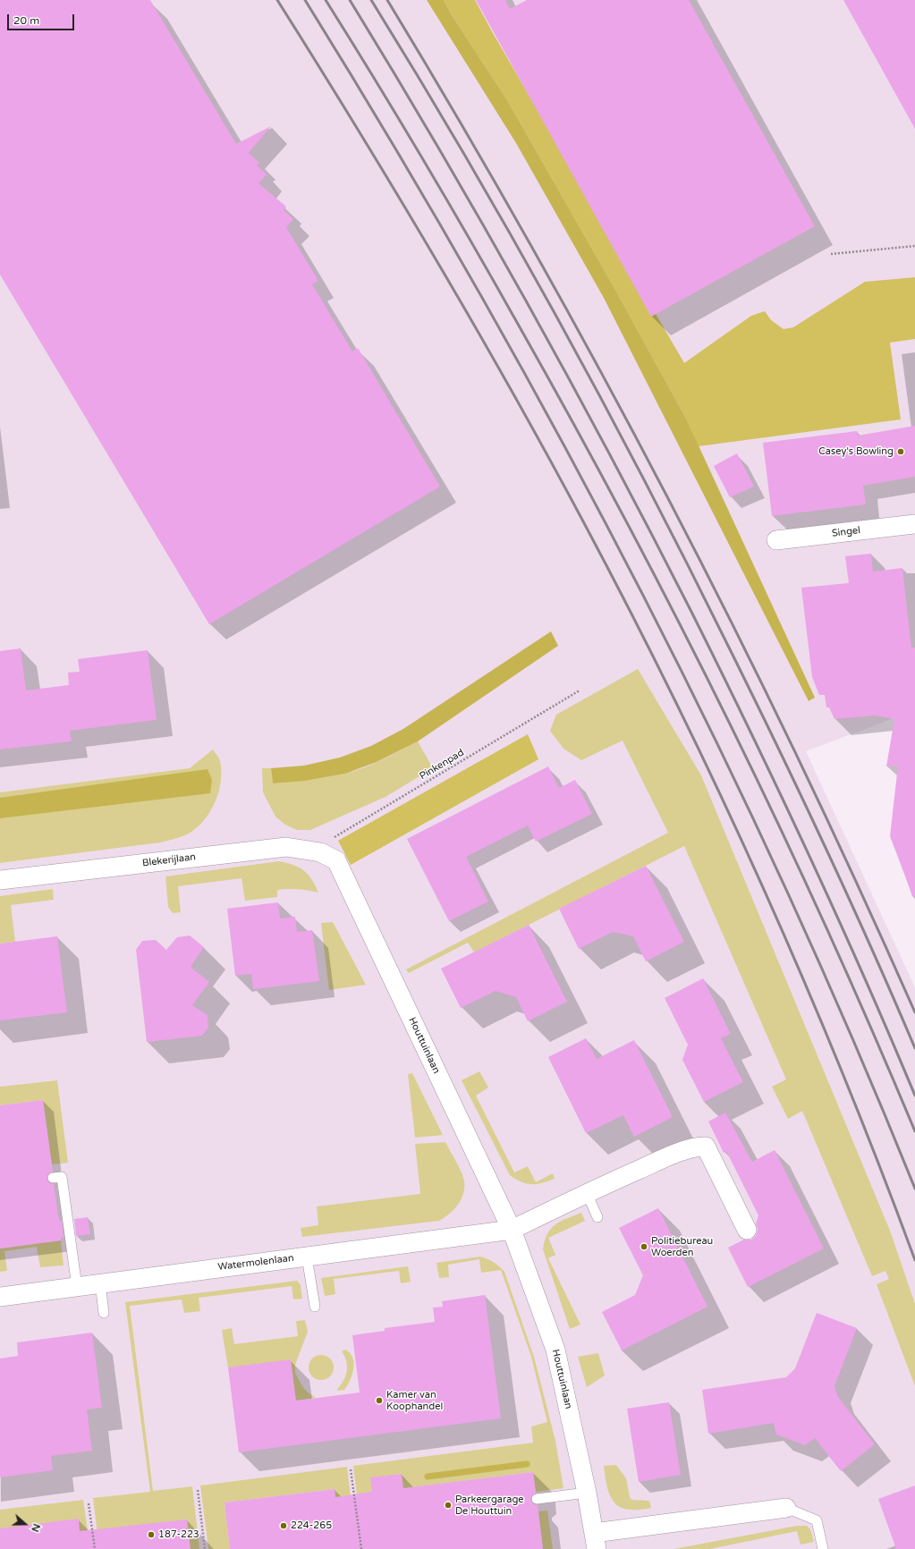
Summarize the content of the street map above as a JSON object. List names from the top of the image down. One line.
{"streets":{"street":["Singel","Blekerijlaan","Houttuinlaan","Watermolenlaan"],"path":["Pinkenpad"]},"crossings":[["Pinkenpad","Blekerijlaan"],["Blekerijlaan","Houttuinlaan"],["Houttuinlaan","Watermolenlaan"]],"places":["Casey's Bowling","Politiebureau Woerden","Kamer van Koophandel","Parkeergarage De Houttuin","224-265","187-223"],"scale_bar":"20 m","north":"right"}
